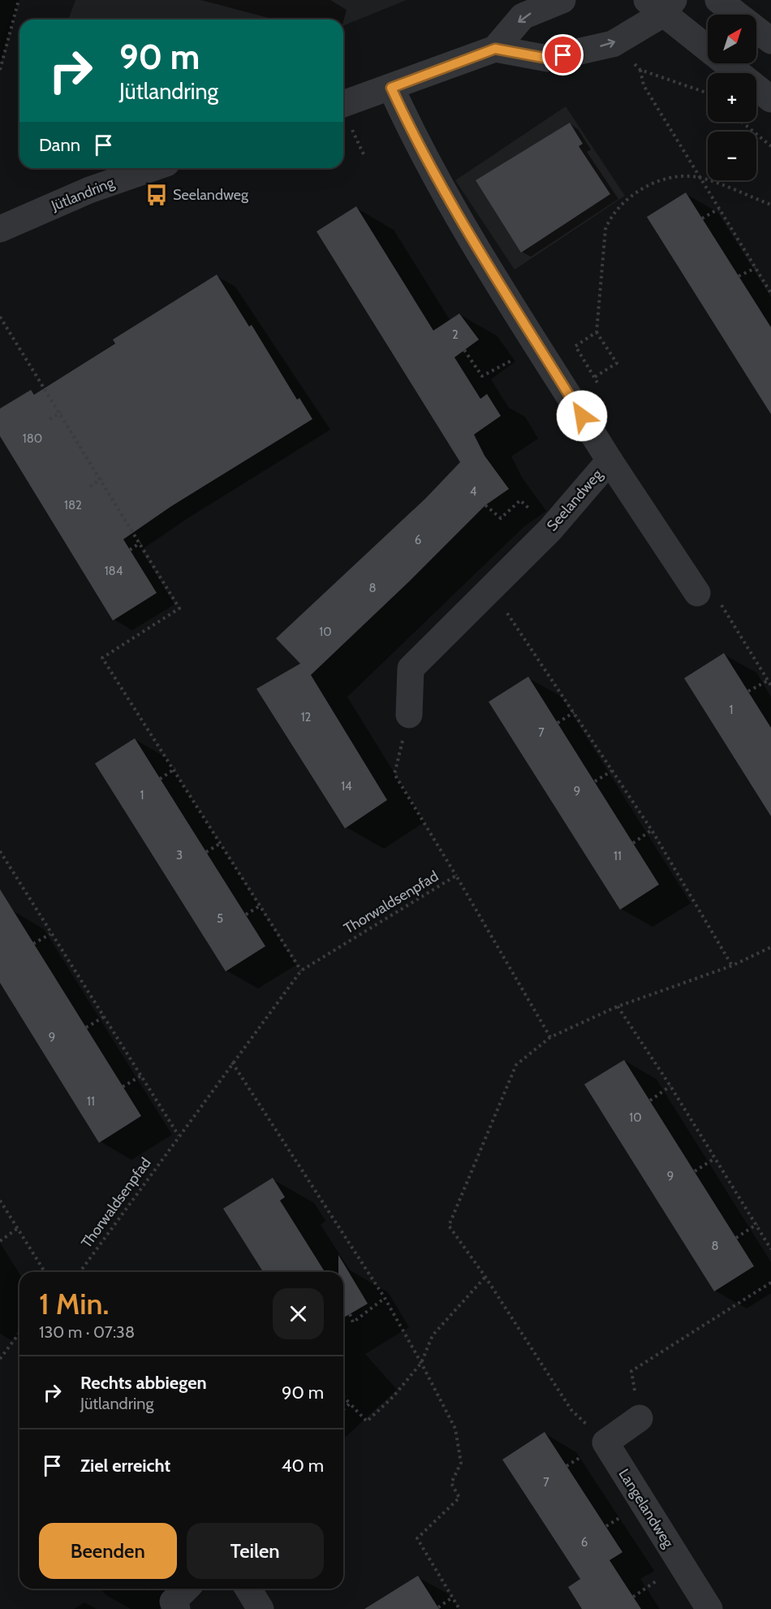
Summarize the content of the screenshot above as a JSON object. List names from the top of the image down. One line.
{"streets":{"street":["Jütlandring","Seelandweg","Langelandweg"],"path":["Thorwaldsenpfad"]},"places":{"bus stop":["Seelandweg"]},"house_numbers":["2","180","4","182","6","184","8","10","1","12","7","14","9","1","3","11","5","9","11","10","9","8","7","6"],"north":"top right","page":{"map_buttons":["+","−"],"turn":["90 m","Jütlandring"],"then":"Dann","heading":["1 Min.","130 m · 07:38"],"list":[{"name":"Rechts abbiegen","note":"Jütlandring","value":"90 m"},{"name":"Ziel erreicht","value":"40 m"}],"buttons":["Beenden","Teilen"]}}
